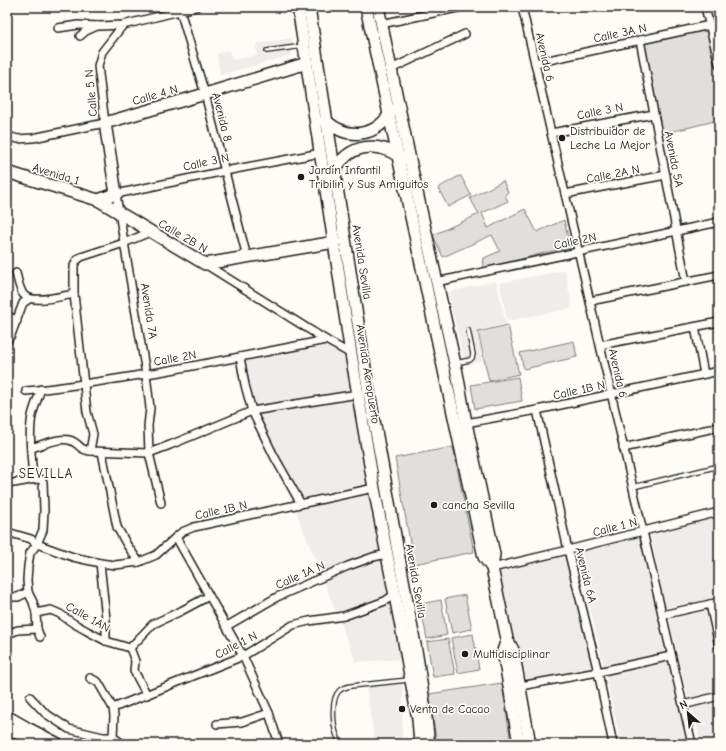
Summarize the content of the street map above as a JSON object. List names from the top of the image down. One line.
{"streets":{"street":["Calle 3A N","Avenida 6","Calle 5 N","Calle 4 N","Calle 3 N","Avenida 8","Avenida 5A","Avenida 1","Calle 2A N","Calle 2B N","Calle 2N","Avenida Sevilla","Avenida 7A","Avenida Aeropuerto","Calle 1B N","Calle 1 N","Calle 1A N","Avenida 6A","Calle 1AN"]},"crossings":[["Calle 3A N","Avenida 6"],["Calle 3A N","Avenida 5A"],["Avenida 6","Calle 3 N"],["Avenida 6","Calle 2A N"],["Avenida 6","Calle 2N"],["Avenida 6","Calle 1B N"],["Avenida 6","Calle 1 N"],["Calle 5 N","Calle 4 N"],["Calle 5 N","Avenida 7A"],["Calle 4 N","Avenida 8"],["Calle 4 N","Avenida 7A"],["Calle 4 N","Avenida Aeropuerto"],["Calle 3 N","Avenida 8"],["Calle 3 N","Avenida 5A"],["Calle 3 N","Avenida 1"],["Calle 3 N","Calle 2B N"],["Calle 3 N","Avenida 7A"],["Calle 3 N","Avenida Aeropuerto"],["Avenida 8","Calle 2B N"],["Avenida 5A","Calle 2A N"],["Avenida 5A","Calle 2N"],["Avenida 1","Calle 2B N"],["Calle 2B N","Avenida 7A"],["Calle 2B N","Avenida Aeropuerto"],["Calle 2N","Avenida 7A"],["Avenida Aeropuerto","Calle 1B N"],["Avenida Aeropuerto","Calle 1 N"],["Avenida Aeropuerto","Calle 1A N"],["Calle 1B N","Avenida 6A"],["Calle 1 N","Avenida 6A"]],"districts":["SEVILLA"],"places":["Distribuidor de Leche La Mejor","Jardín Infantil Tribilin y Sus Amiguitos","cancha Sevilla","Multidisciplinar","Venta de Cacao"],"north":"top left"}
